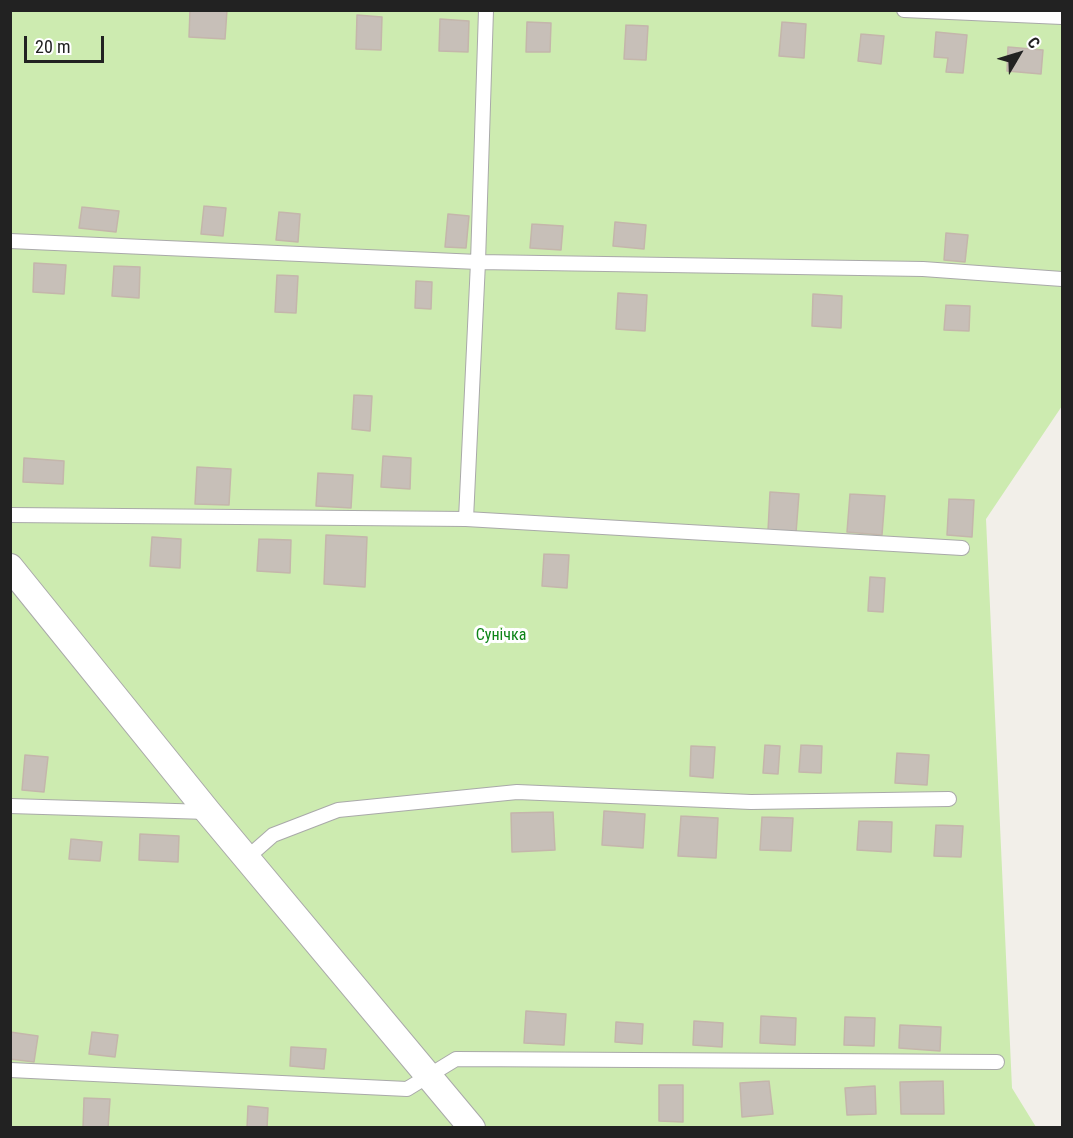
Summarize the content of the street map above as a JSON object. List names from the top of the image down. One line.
{"parks":["Сунічка"],"scale_bar":"20 m","north":"top right"}
